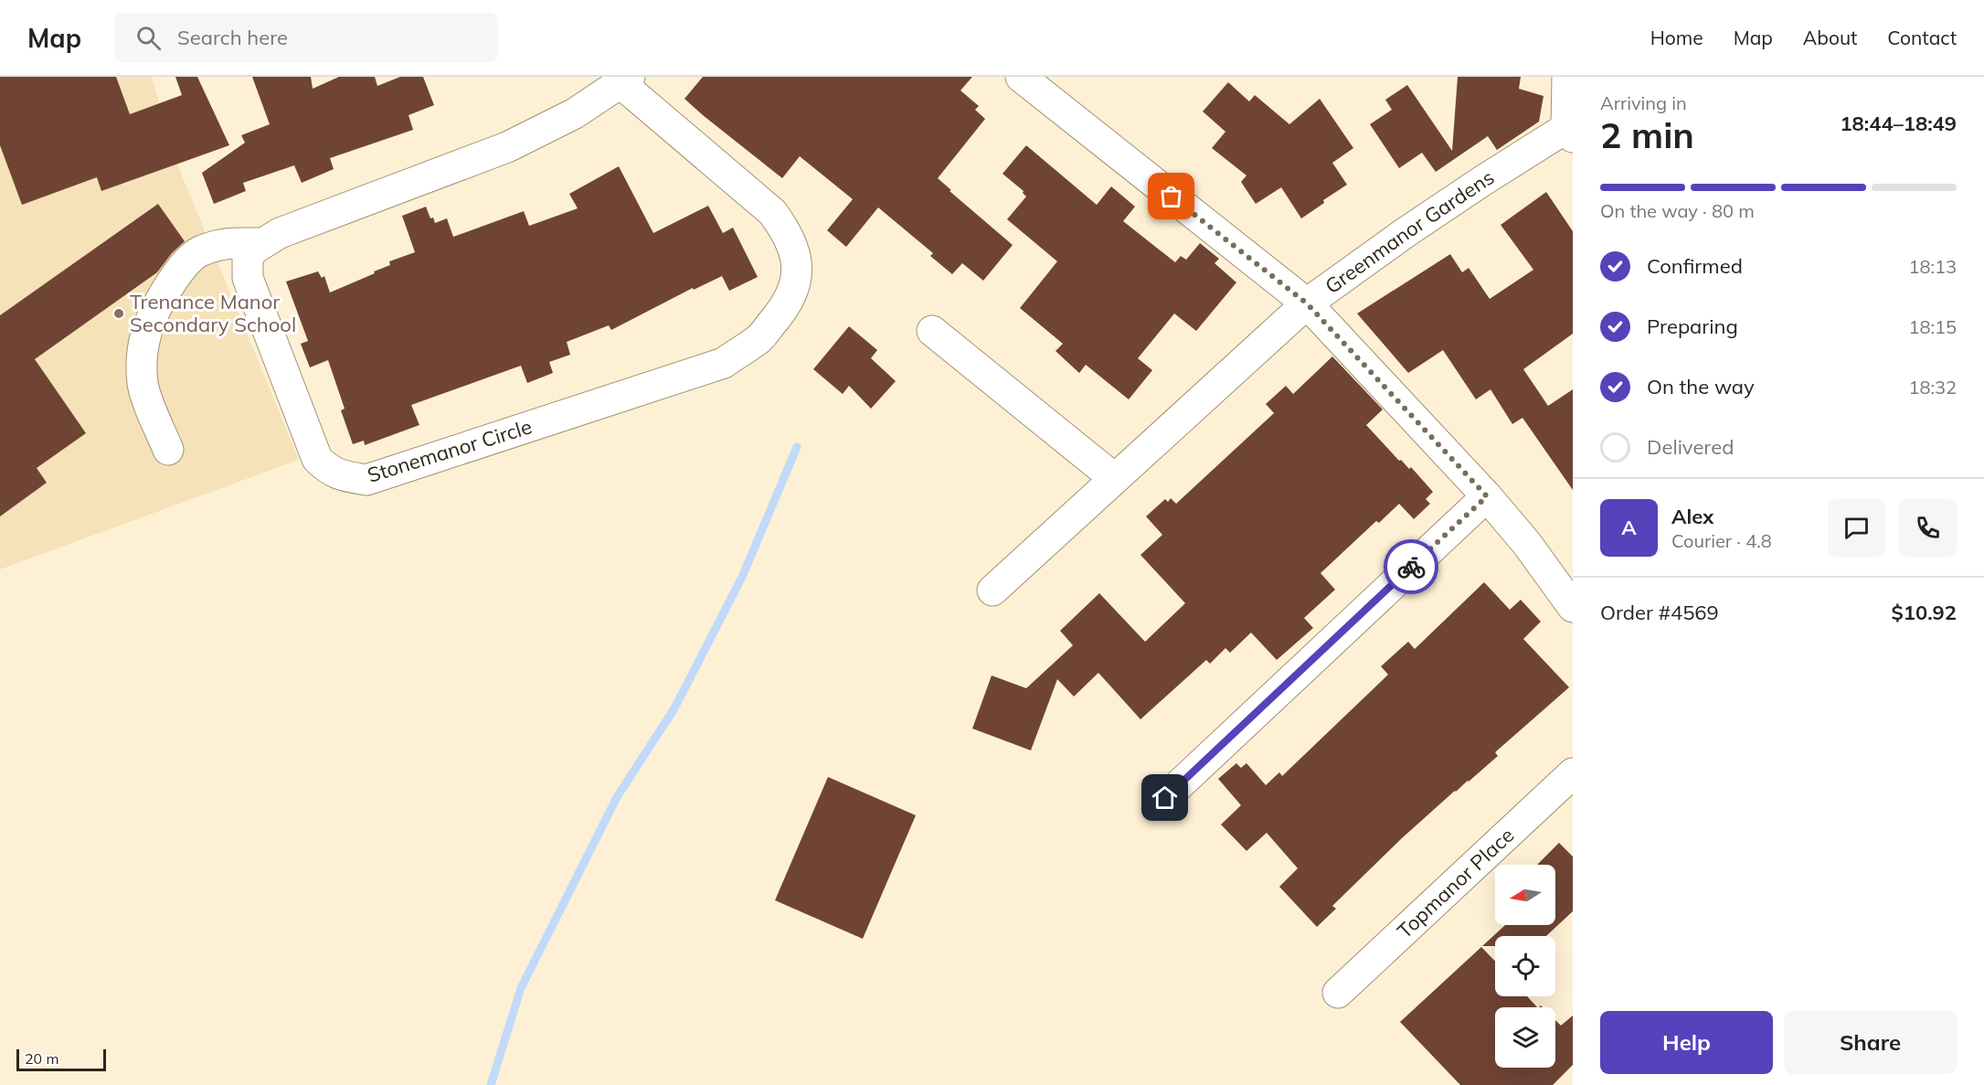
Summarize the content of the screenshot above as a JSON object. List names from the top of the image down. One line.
{"streets":{"street":["Greenmanor Gardens","Stonemanor Circle","Topmanor Place"]},"places":["Trenance Manor Secondary School"],"scale_bar":"20 m","north":"left","page":{"header":"Map","search":"Search here","nav":["Home","Map","About","Contact"],"heading":["2 min","Arriving in","18:44–18:49"],"panel":["Alex","Courier · 4.8","Order #4569","$10.92"],"bar":"On the way · 80 m","list":[["Confirmed","18:13"],["Preparing","18:15"],["On the way","18:32"],"Delivered"],"round":"A","buttons":["Help","Share"],"scale":"20 m"}}
